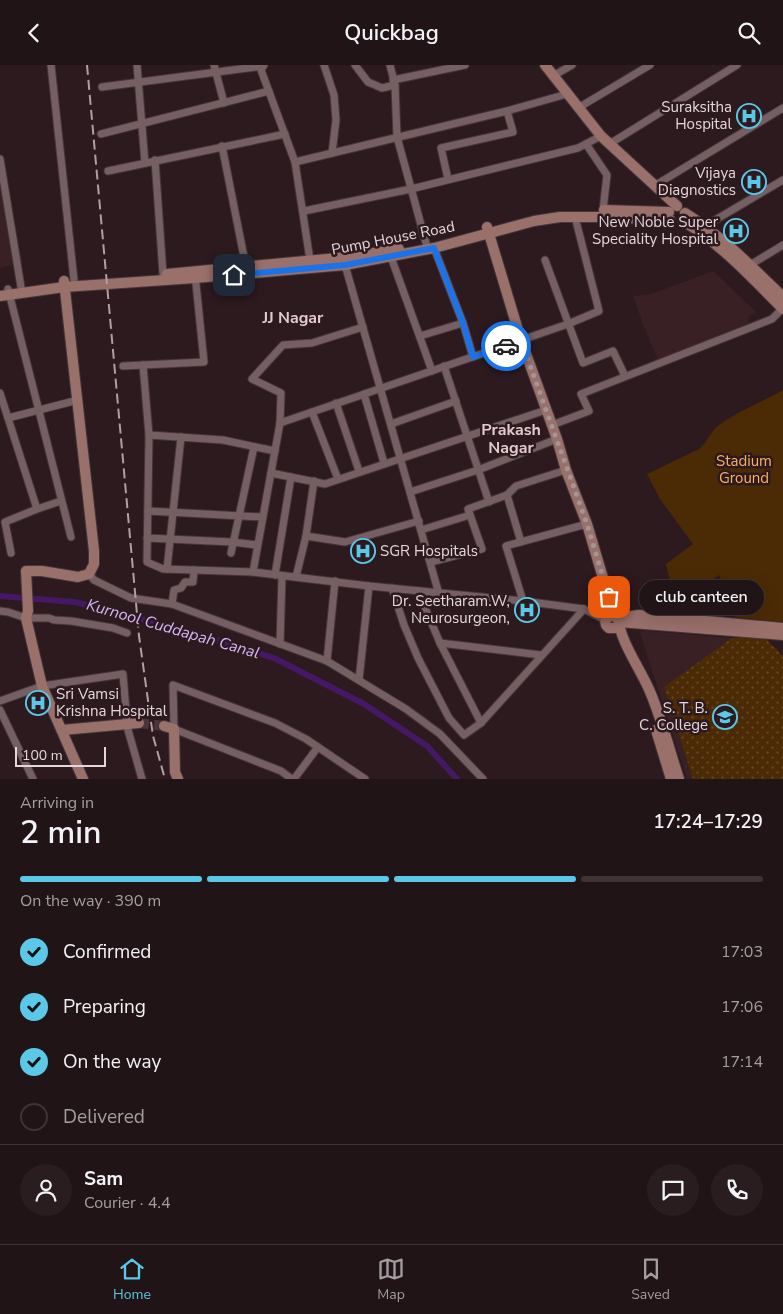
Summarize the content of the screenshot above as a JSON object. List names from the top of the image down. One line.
{"streets":{"street":["Pump House Road"]},"districts":["JJ Nagar","Prakash Nagar"],"water":["Kurnool Cuddapah Canal"],"parks":["Stadium Ground"],"places":{"hospital":["Suraksitha Hospital","Vijaya Diagnostics","New Noble Super Speciality Hospital","SGR Hospitals","Dr. Seetharam.W, Neurosurgeon,","Sri Vamsi Krishna Hospital"],"other":["club canteen"],"school or university":["S. T. B. C. College"]},"scale_bar":"100 m","page":{"header":"Quickbag","bubble":"club canteen","scale":"100 m","heading":["2 min","Arriving in","17:24–17:29"],"panel":["Sam","Courier · 4.4"],"bar":"On the way · 390 m","list":[["Confirmed","17:03"],["Preparing","17:06"],["On the way","17:14"],"Delivered"],"tabs":["Home","Map","Saved"]}}
